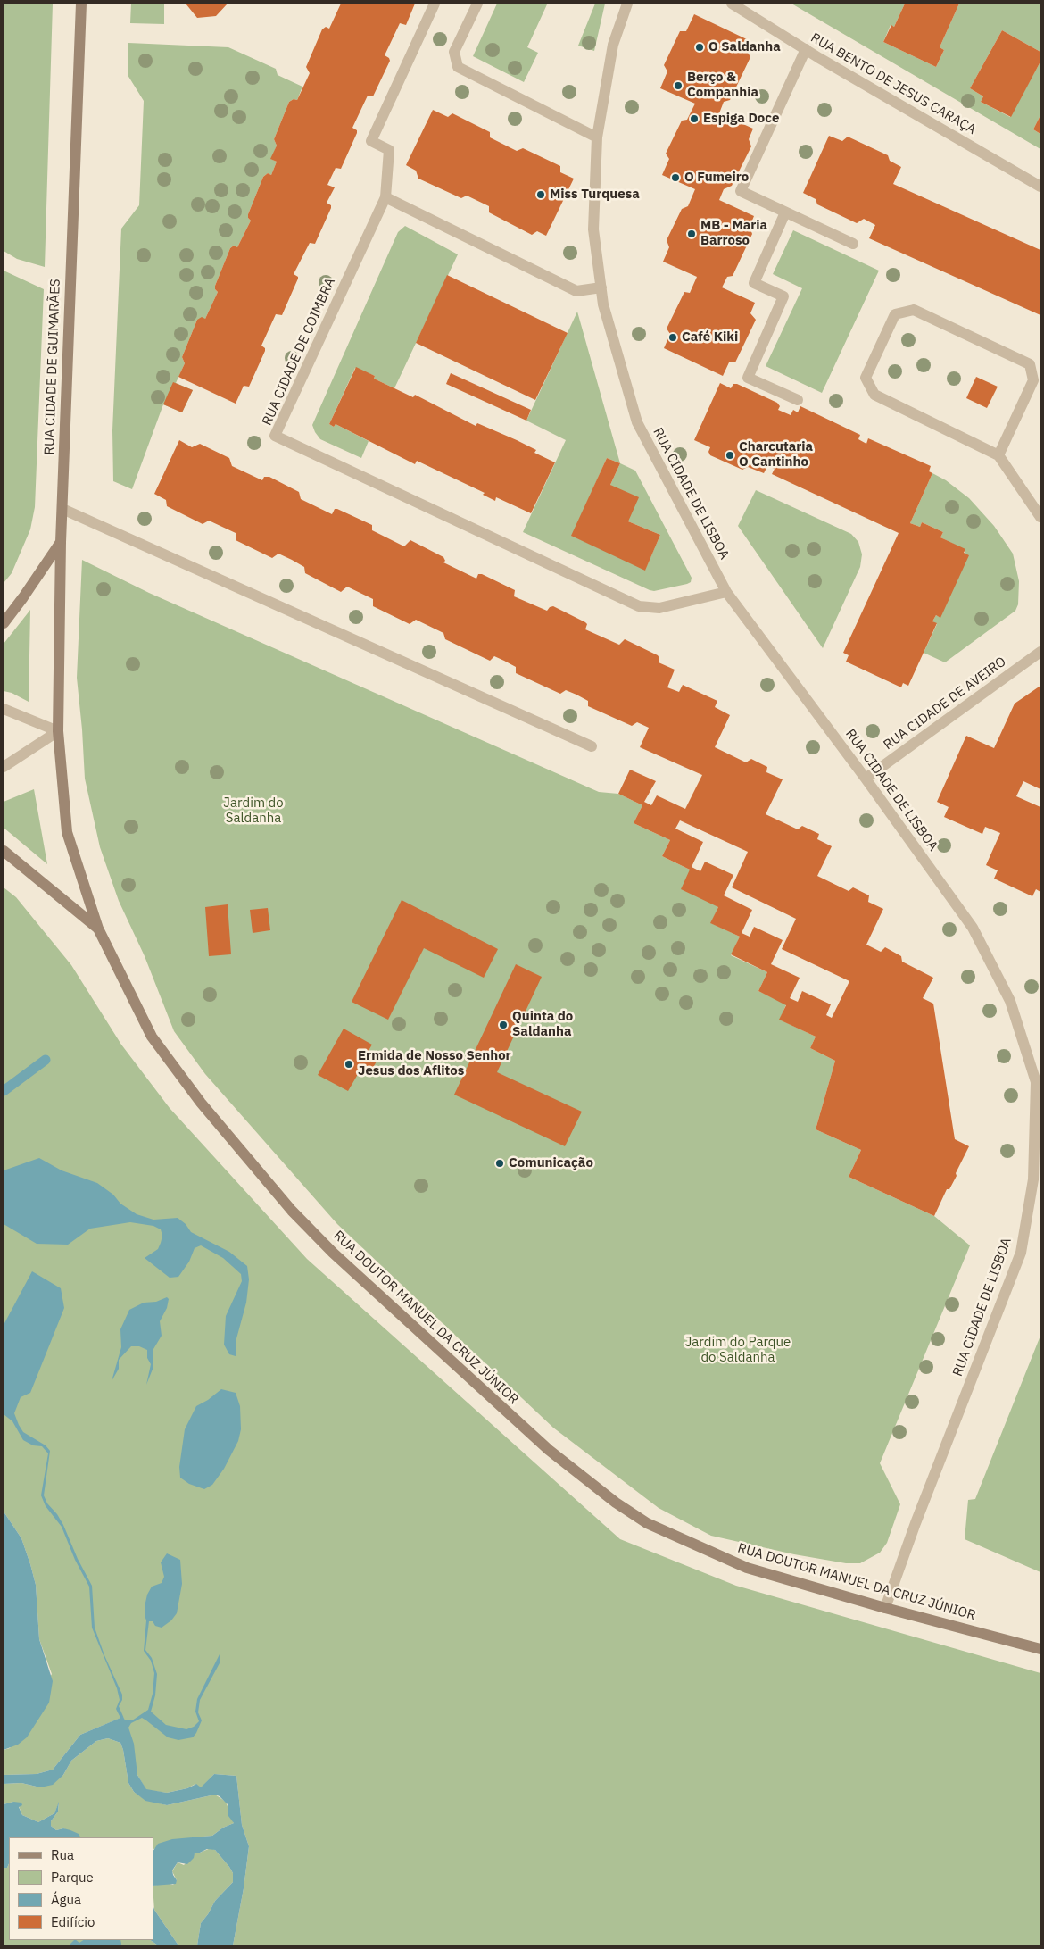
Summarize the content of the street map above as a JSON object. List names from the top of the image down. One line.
{"streets":{"main road":["RUA CIDADE DE GUIMARÃES","RUA DOUTOR MANUEL DA CRUZ JÚNIOR"],"street":["RUA BENTO DE JESUS CARAÇA","RUA CIDADE DE COIMBRA","RUA CIDADE DE LISBOA","RUA CIDADE DE AVEIRO"]},"crossings":[["RUA CIDADE DE COIMBRA","RUA CIDADE DE LISBOA"],["RUA CIDADE DE GUIMARÃES","RUA DOUTOR MANUEL DA CRUZ JÚNIOR"],["RUA CIDADE DE LISBOA","RUA CIDADE DE AVEIRO"],["RUA CIDADE DE LISBOA","RUA DOUTOR MANUEL DA CRUZ JÚNIOR"]],"parks":["Jardim do Saldanha","Jardim do Parque do Saldanha"],"places":["O Saldanha","Berço & Companhia","Espiga Doce","O Fumeiro","Miss Turquesa","MB - Maria Barroso","Café Kiki","Charcutaria O Cantinho","Quinta do Saldanha","Ermida de Nosso Senhor Jesus dos Aflitos","Comunicação"],"legend":["Rua","Parque","Água","Edifício"]}
